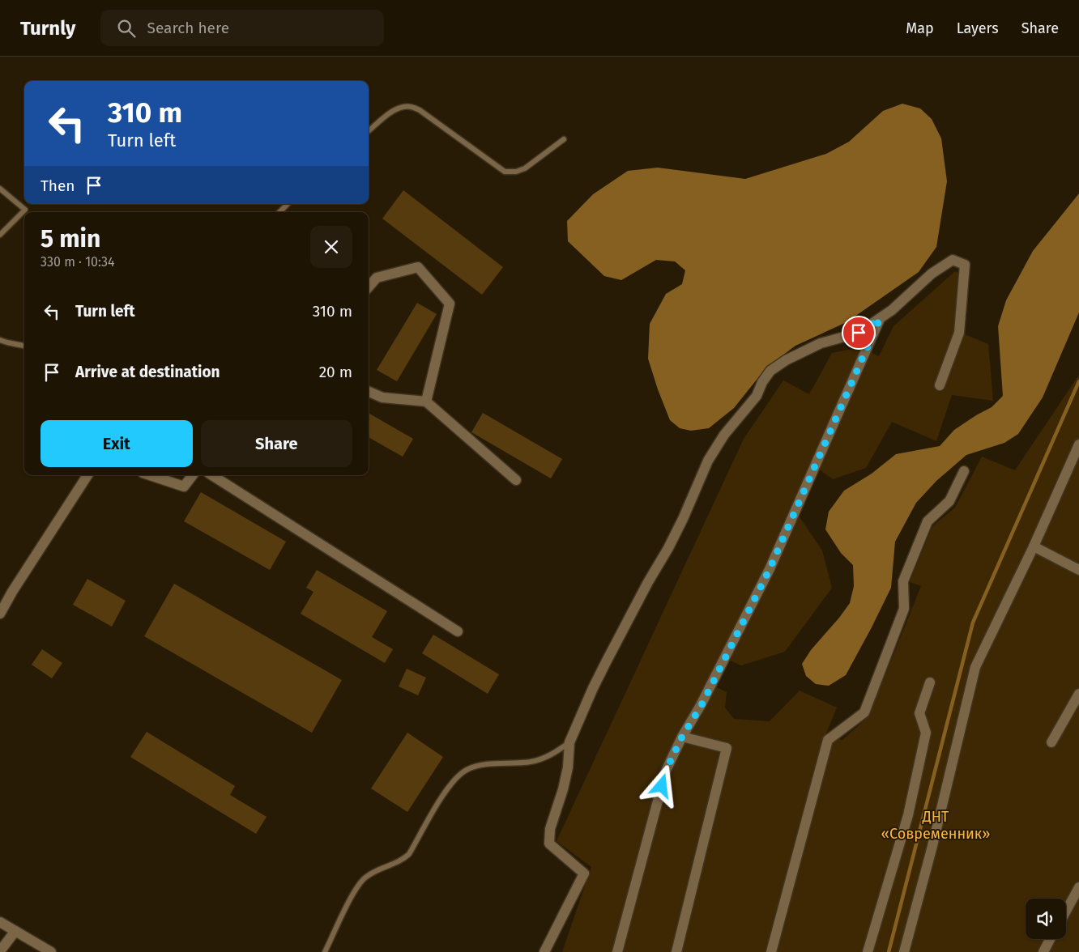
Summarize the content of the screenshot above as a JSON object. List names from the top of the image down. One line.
{"parks":["ДНТ «Современник»"],"page":{"header":"Turnly","search":"Search here","nav":["Map","Layers","Share"],"turn":["310 m","Turn left"],"then":"Then","heading":["5 min","330 m · 10:34"],"list":[{"name":"Turn left","value":"310 m"},{"name":"Arrive at destination","value":"20 m"}],"buttons":["Exit","Share"]}}
